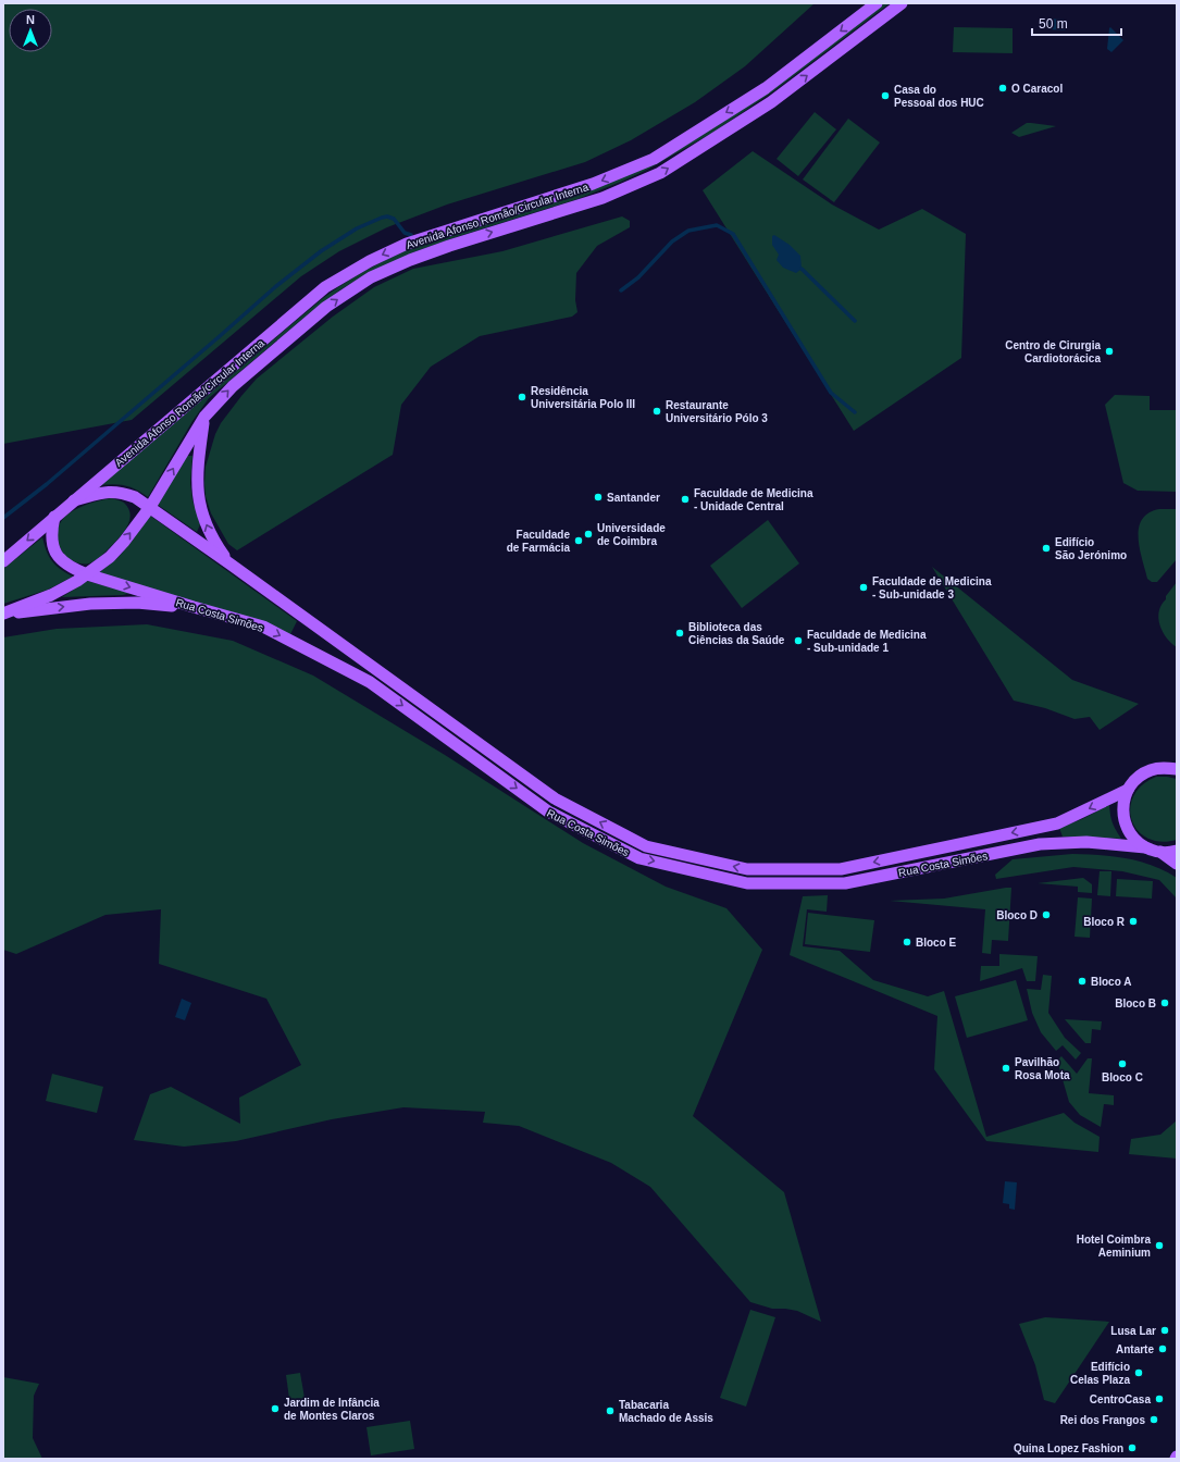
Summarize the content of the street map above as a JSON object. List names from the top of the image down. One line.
{"streets":{"main road":["Avenida Afonso Romão/Circular Interna","Rua Costa Simões"]},"crossings":[["Avenida Afonso Romão/Circular Interna","Rua Costa Simões"]],"places":["O Caracol","Casa do Pessoal dos HUC","Centro de Cirurgia Cardiotorácica","Residência Universitária Polo III","Restaurante Universitário Pólo 3","Santander","Faculdade de Medicina - Unidade Central","Universidade de Coimbra","Faculdade de Farmácia","Edifício São Jerónimo","Faculdade de Medicina - Sub-unidade 3","Biblioteca das Ciências da Saúde","Faculdade de Medicina - Sub-unidade 1","Bloco D","Bloco R","Bloco E","Bloco A","Bloco B","Bloco C","Pavilhão Rosa Mota","Hotel Coimbra Aeminium","Lusa Lar","Antarte","Edifício Celas Plaza","CentroCasa","Jardim de Infância de Montes Claros","Tabacaria Machado de Assis","Rei dos Frangos","Quina Lopez Fashion"],"scale_bar":"50 m","north":"top"}
